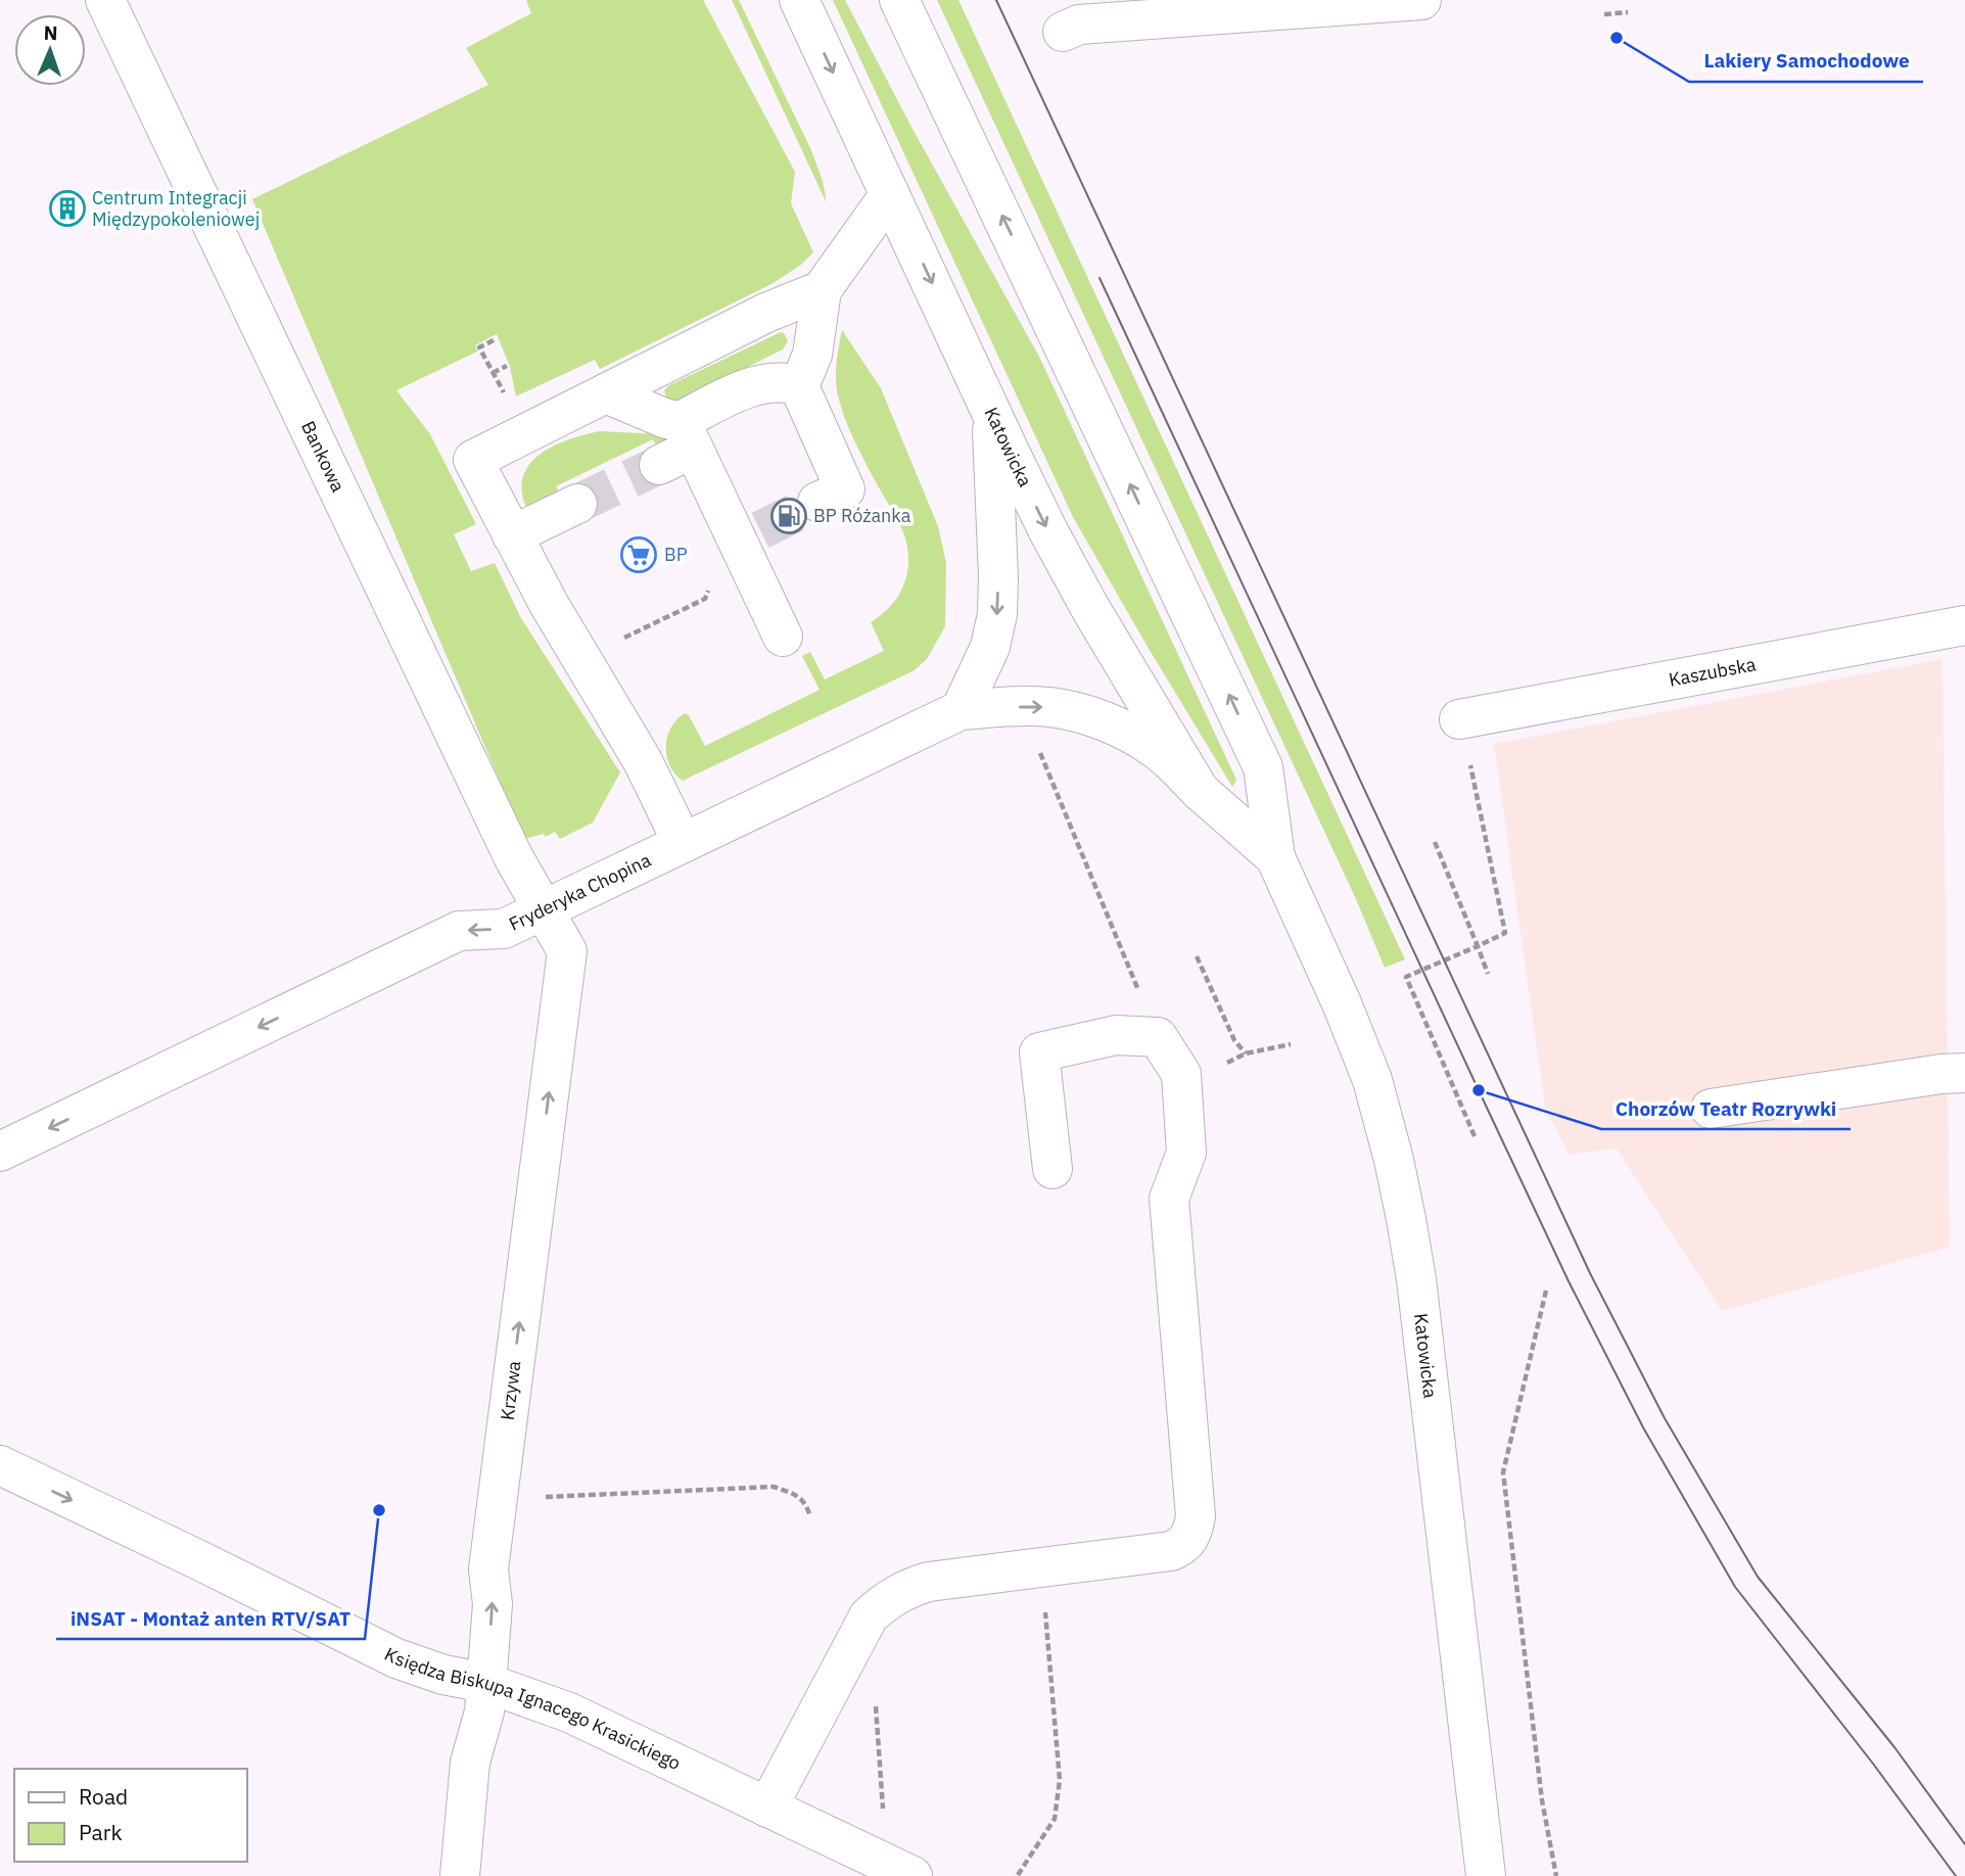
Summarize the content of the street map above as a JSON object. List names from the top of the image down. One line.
{"streets":{"street":["Katowicka","Bankowa","Kaszubska","Fryderyka Chopina","Krzywa","Księdza Biskupa Ignacego Krasickiego"]},"crossings":[["Bankowa","Fryderyka Chopina"],["Bankowa","Krzywa"],["Fryderyka Chopina","Krzywa"],["Krzywa","Księdza Biskupa Ignacego Krasickiego"]],"one_way":["Fryderyka Chopina","Krzywa","Księdza Biskupa Ignacego Krasickiego"],"places":{"other":["Lakiery Samochodowe","Chorzów Teatr Rozrywki","iNSAT - Montaż anten RTV/SAT"],"building":["Centrum Integracji Międzypokoleniowej"],"fuel station":["BP Różanka"],"supermarket":["BP"]},"legend":["Road","Park"],"north":"top"}
